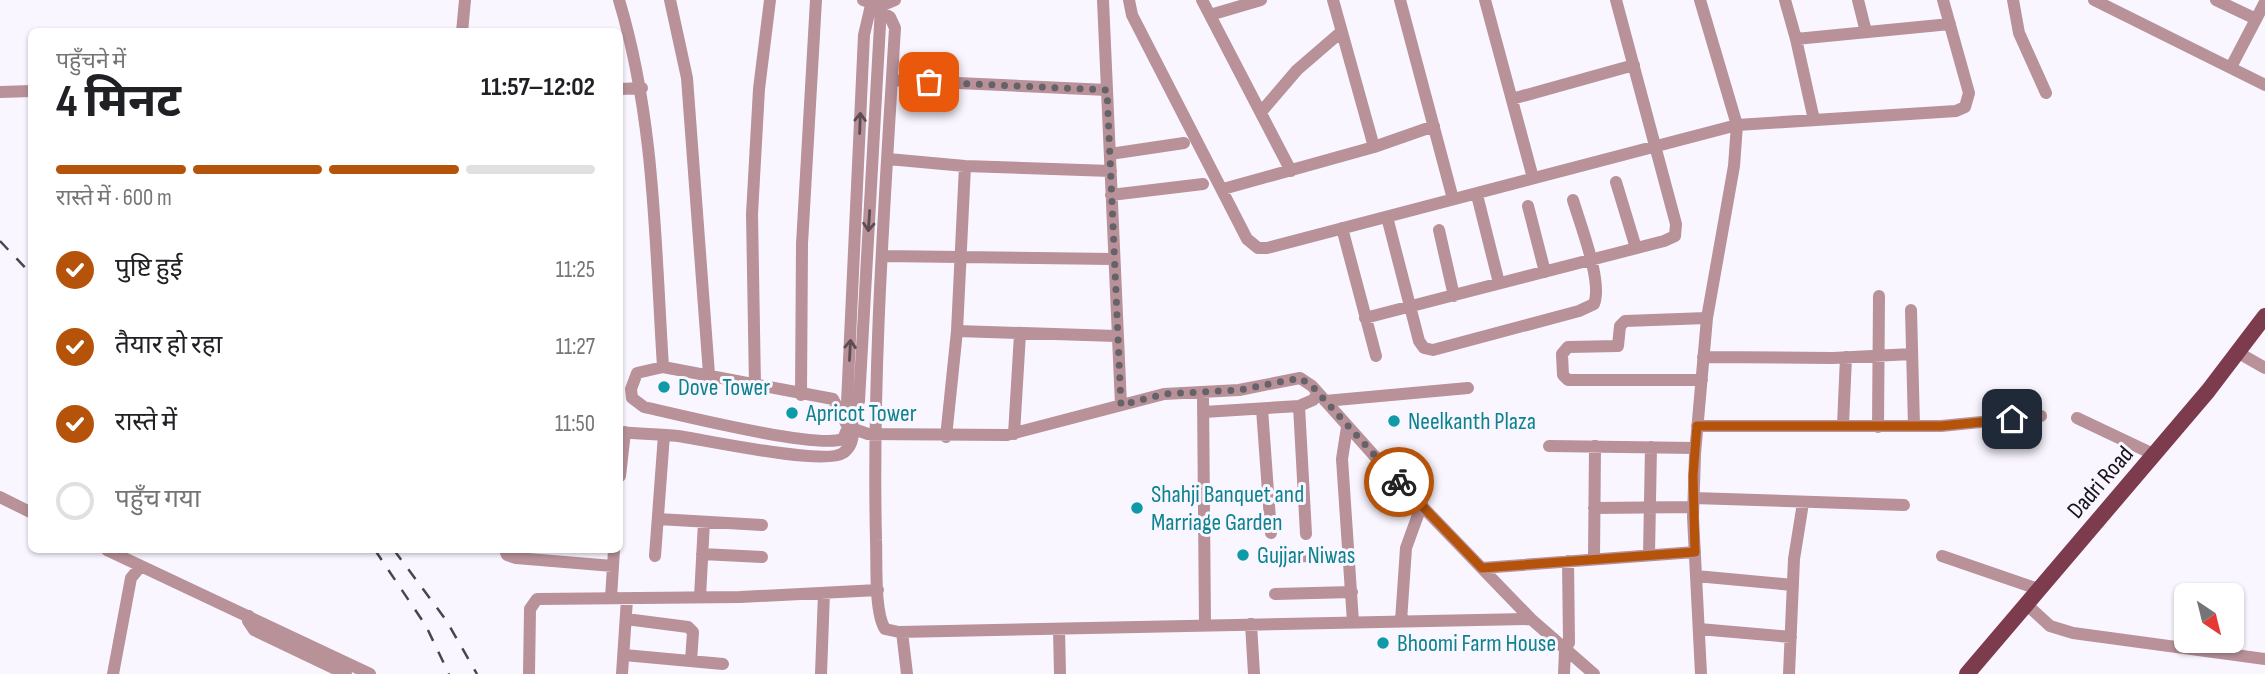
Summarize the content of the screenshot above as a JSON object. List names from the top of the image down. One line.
{"streets":{"main road":["Dadri Road"]},"places":["Dove Tower","Apricot Tower","Neelkanth Plaza","Shahji Banquet and Marriage Garden","Gujjar Niwas","Bhoomi Farm House"],"north":"bottom right","page":{"heading":["4 मिनट","पहुँचने में","11:57–12:02"],"bar":"रास्ते में · 600 m","list":[["पुष्टि हुई","11:25"],["तैयार हो रहा","11:27"],["रास्ते में","11:50"],"पहुँच गया"]}}
